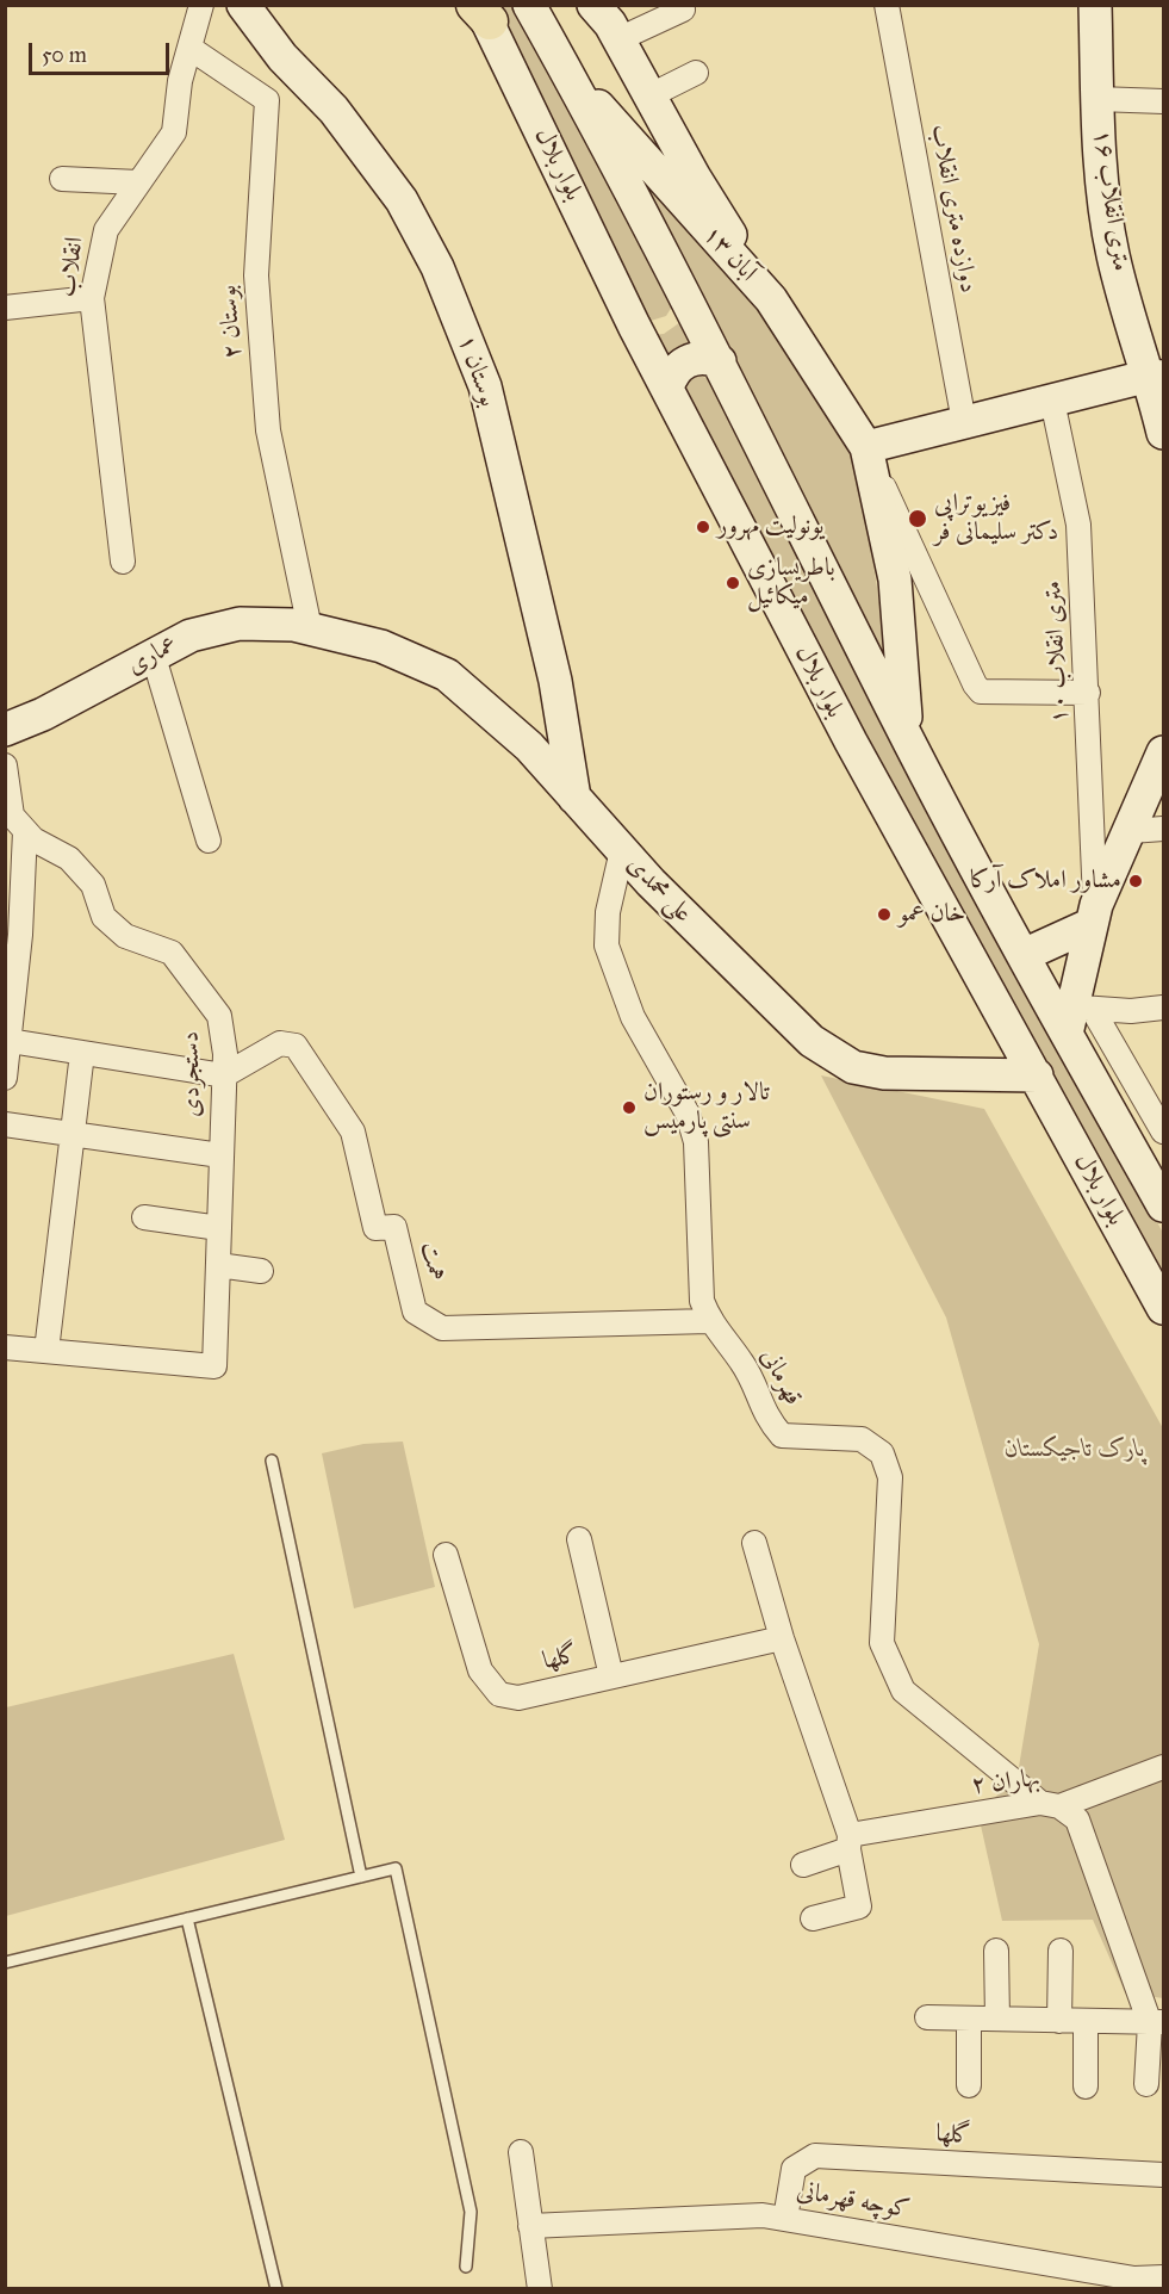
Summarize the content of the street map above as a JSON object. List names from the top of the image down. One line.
{"streets":{"street":["بلوار بلال","۱۶ متری انقلاب","دوازده متری انقلاب","۱۳ آبان","انقلاب","بوستان ۲","بوستان ۱","۱۰ متری انقلاب","عماری","علی محمدی","دستجردی","همت","قهرمانی","گلها","بهاران ۲","کوچه قهرمانی"]},"crossings":[["بلوار بلال","۱۳ آبان"],["بلوار بلال","علی محمدی"],["انقلاب","بوستان ۲"],["بوستان ۲","عماری"],["بوستان ۲","علی محمدی"],["بوستان ۱","علی محمدی"],["عماری","علی محمدی"],["علی محمدی","قهرمانی"],["دستجردی","همت"],["همت","قهرمانی"],["قهرمانی","بهاران ۲"],["گلها","کوچه قهرمانی"]],"parks":["پارک تاجیکستان"],"places":["فیزیوتراپی دکتر سلیمانی فر","یونولیت مهرور","باطریسازی میکائیل","مشاور املاک آرکا","خان عمو","تالار و رستوران سنتی پارمیس"],"scale_bar":"50 m"}
